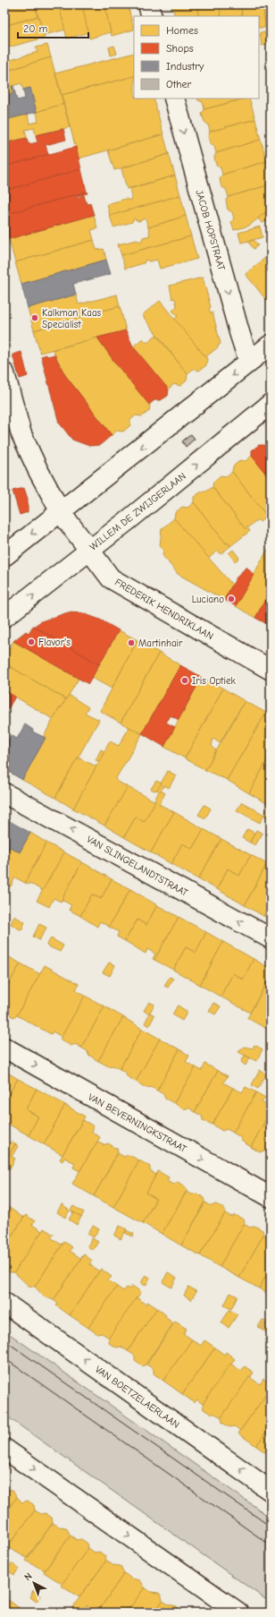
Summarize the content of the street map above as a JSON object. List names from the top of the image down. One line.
{"streets":{"street":["JACOB HOPSTRAAT","WILLEM DE ZWIJGERLAAN","FREDERIK HENDRIKLAAN","VAN SLINGELANDTSTRAAT","VAN BEVERNINGKSTRAAT","VAN BOETZELAERLAAN"]},"crossings":[["WILLEM DE ZWIJGERLAAN","FREDERIK HENDRIKLAAN"]],"one_way":["JACOB HOPSTRAAT","VAN SLINGELANDTSTRAAT","VAN BEVERNINGKSTRAAT"],"places":["Kalkman Kaas Specialist","Luciano","Flavor's","Martinhair","Iris Optiek"],"legend":["Homes","Shops","Industry","Other"],"scale_bar":"20 m","north":"top left"}
